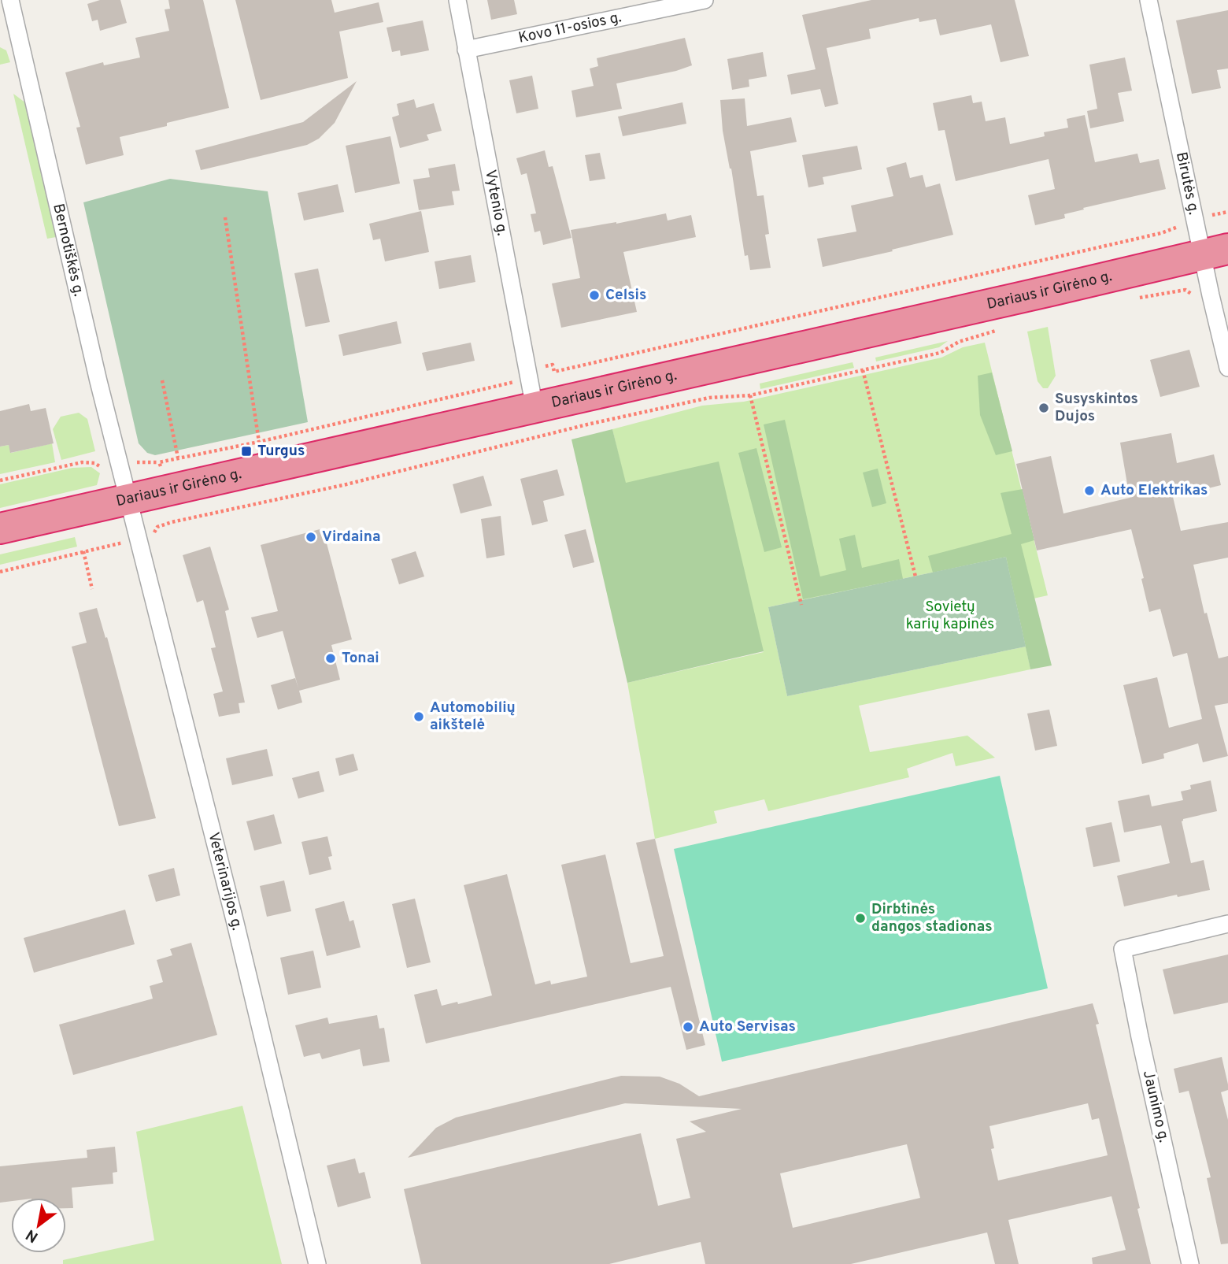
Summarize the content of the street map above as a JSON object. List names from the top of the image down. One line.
{"streets":{"highway":["Dariaus ir Girėno g."],"street":["Kovo 11-osios g.","Birutės g.","Vytenio g.","Bernotiškės g.","Veterinarijos g.","Jaunimo g."]},"crossings":[["Kovo 11-osios g.","Vytenio g."],["Birutės g.","Dariaus ir Girėno g."],["Vytenio g.","Dariaus ir Girėno g."],["Bernotiškės g.","Dariaus ir Girėno g."],["Bernotiškės g.","Veterinarijos g."],["Dariaus ir Girėno g.","Veterinarijos g."]],"parks":["Sovietų karių kapinės"],"places":{"other":["Celsis","Susyskintos Dujos","Auto Elektrikas","Virdaina","Tonai","Automobilių aikštelė","Dirbtinės dangos stadionas","Auto Servisas"],"transit":["Turgus"]},"north":"bottom left"}
